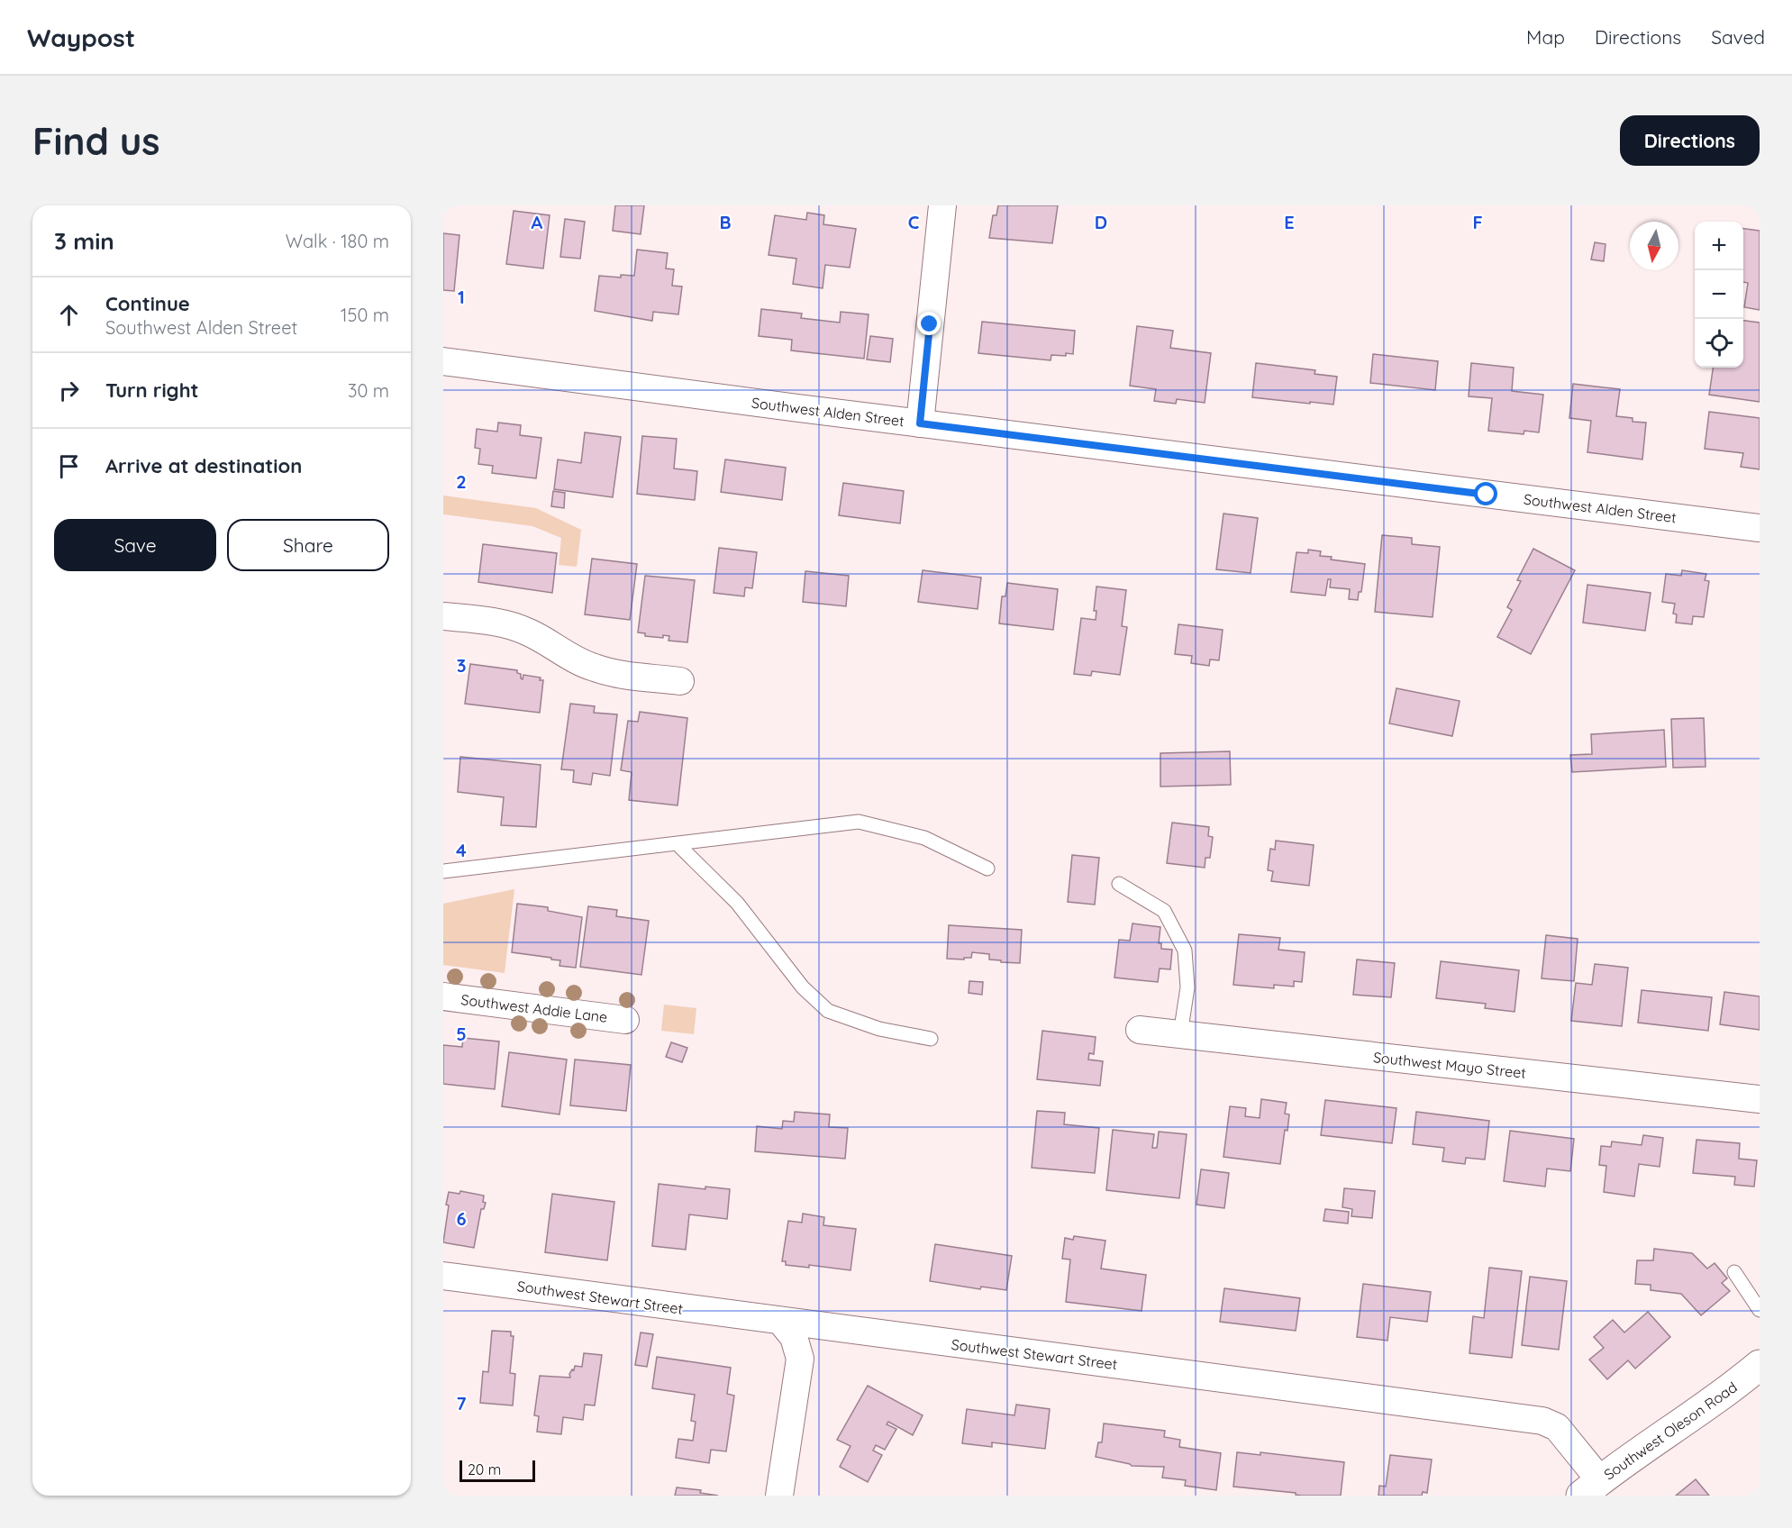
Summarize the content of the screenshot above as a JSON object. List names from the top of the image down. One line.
{"streets":{"main road":["Southwest Oleson Road"],"street":["Southwest Alden Street","Southwest Addie Lane","Southwest Mayo Street","Southwest Stewart Street"]},"crossings":[["Southwest Stewart Street","Southwest Oleson Road"]],"scale_bar":"20 m","north":"bottom","page":{"header":"Waypost","nav":["Map","Directions","Saved"],"buttons":["Directions",["Save","Share"]],"title":"Find us","heading":["3 min","Walk · 180 m"],"map_buttons":["+","−"],"list":[["Continue","Southwest Alden Street","150 m"],["Turn right","30 m"],"Arrive at destination"],"scale":"20 m"},"grid":{"columns":["A","B","C","D","E","F"],"rows":["1","2","3","4","5","6","7"]}}
